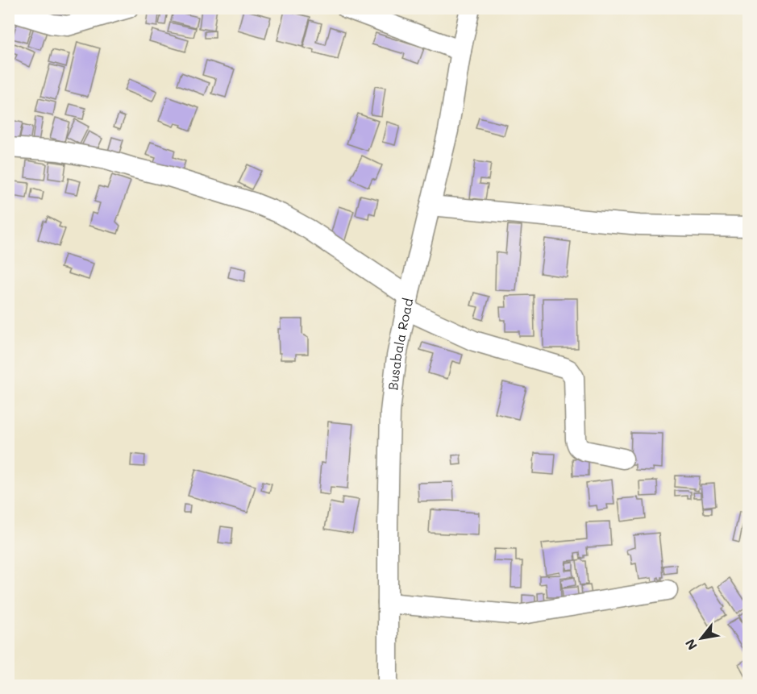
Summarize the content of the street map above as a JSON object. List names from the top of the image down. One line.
{"streets":{"street":["Busabala Road"]},"north":"bottom left"}
